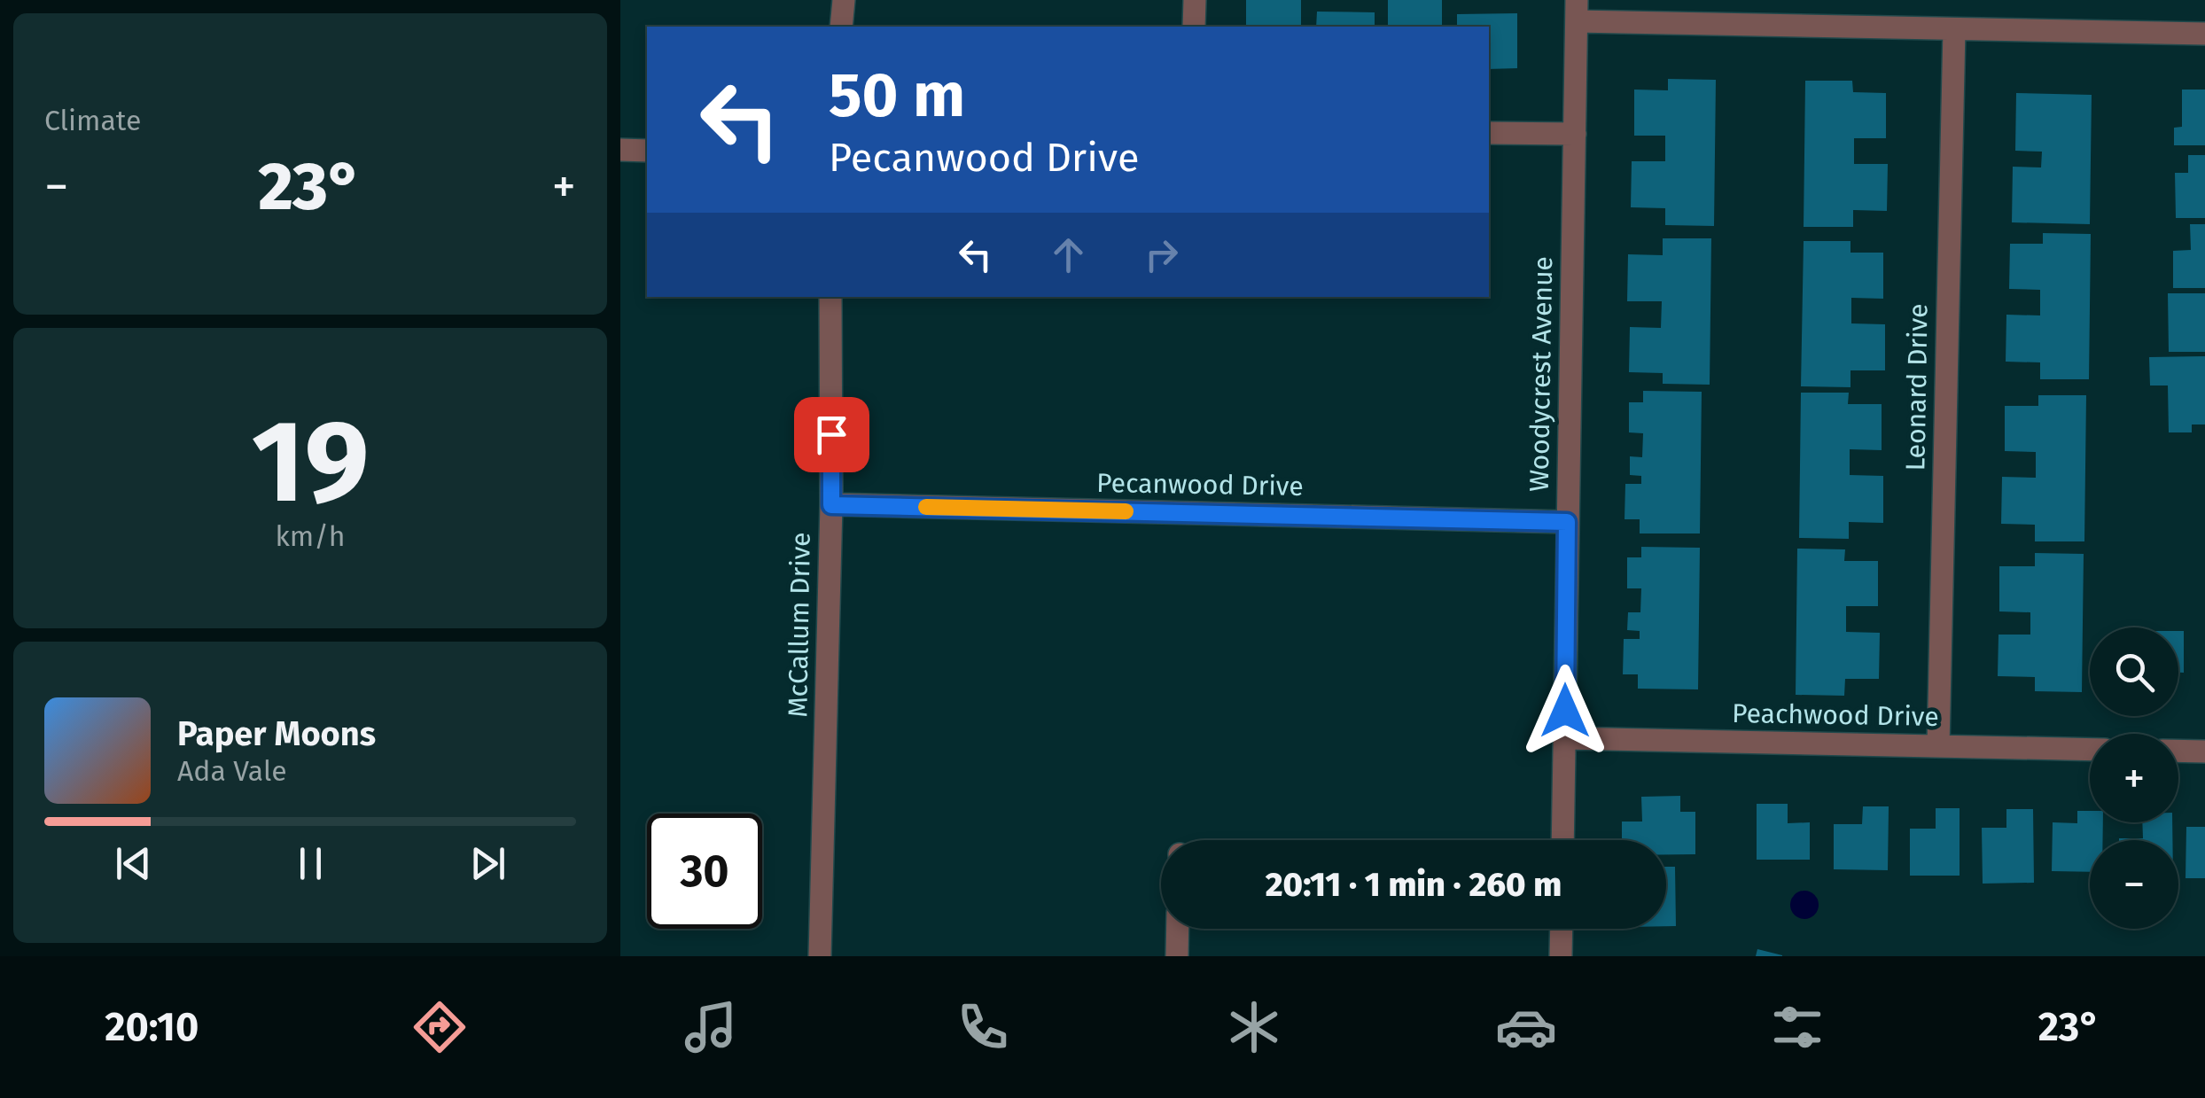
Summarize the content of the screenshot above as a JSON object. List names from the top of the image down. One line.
{"streets":{"street":["Woodycrest Avenue","Leonard Drive","Pecanwood Drive","McCallum Drive","Peachwood Drive"]},"crossings":[["Woodycrest Avenue","Pecanwood Drive"],["Woodycrest Avenue","Peachwood Drive"],["Leonard Drive","Peachwood Drive"],["Pecanwood Drive","McCallum Drive"]],"page":{"tile":["Climate",["19","km/h"]],"turn":["50 m","Pecanwood Drive"],"heat":["−","23°","+"],"map_buttons":["+","−"],"song":["Paper Moons","Ada Vale"],"limit":"30","trip":"20:11 · 1 min · 260 m","tabs":["20:10","23°"]}}
